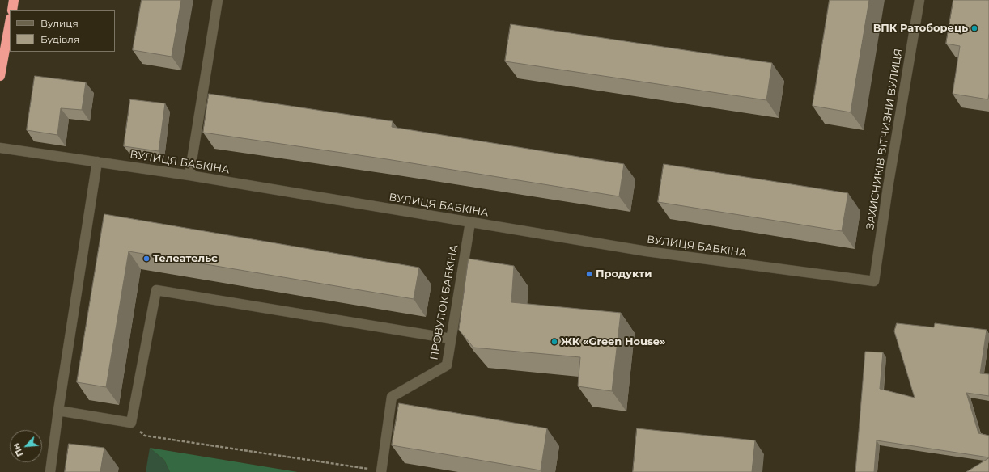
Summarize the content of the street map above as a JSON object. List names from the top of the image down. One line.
{"streets":{"street":["ЗАХИСНИКІВ ВІТЧИЗНИ ВУЛИЦЯ","ВУЛИЦЯ БАБКІНА","ПРОВУЛОК БАБКІНА"]},"crossings":[["ЗАХИСНИКІВ ВІТЧИЗНИ ВУЛИЦЯ","ВУЛИЦЯ БАБКІНА"],["ВУЛИЦЯ БАБКІНА","ПРОВУЛОК БАБКІНА"]],"places":["ВПК Ратоборець","Телеательє","Продукти","ЖК «Green House»"],"legend":["Вулиця","Будівля"],"north":"bottom left"}
